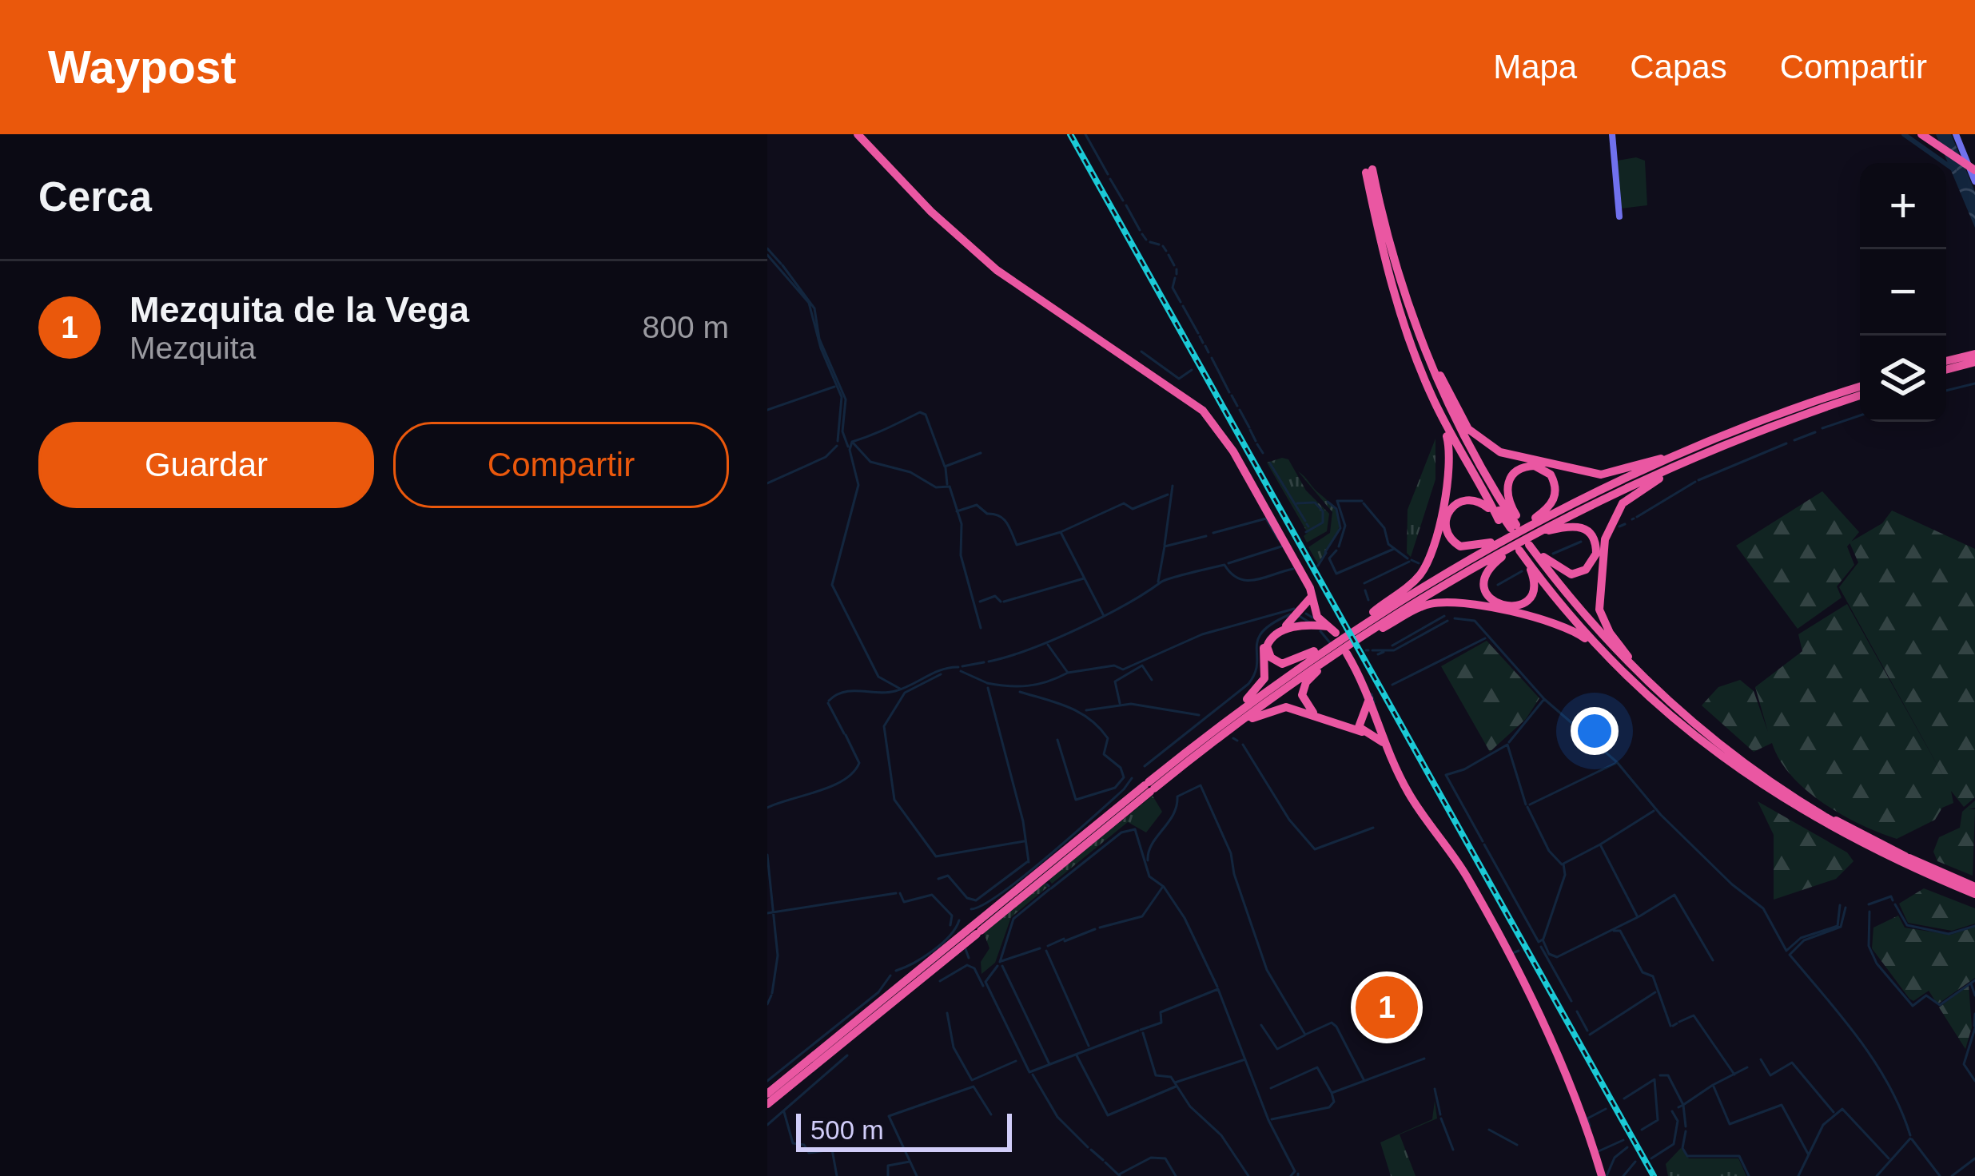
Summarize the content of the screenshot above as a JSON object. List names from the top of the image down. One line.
{"scale_bar":"500 m","page":{"header":"Waypost","nav":["Mapa","Capas","Compartir"],"heading":"Cerca","map_buttons":["+","−"],"list":[{"mark":"1","name":"Mezquita de la Vega","note":"Mezquita","value":"800 m"}],"buttons":["Guardar","Compartir"],"pins":"1","scale":"500 m"}}
